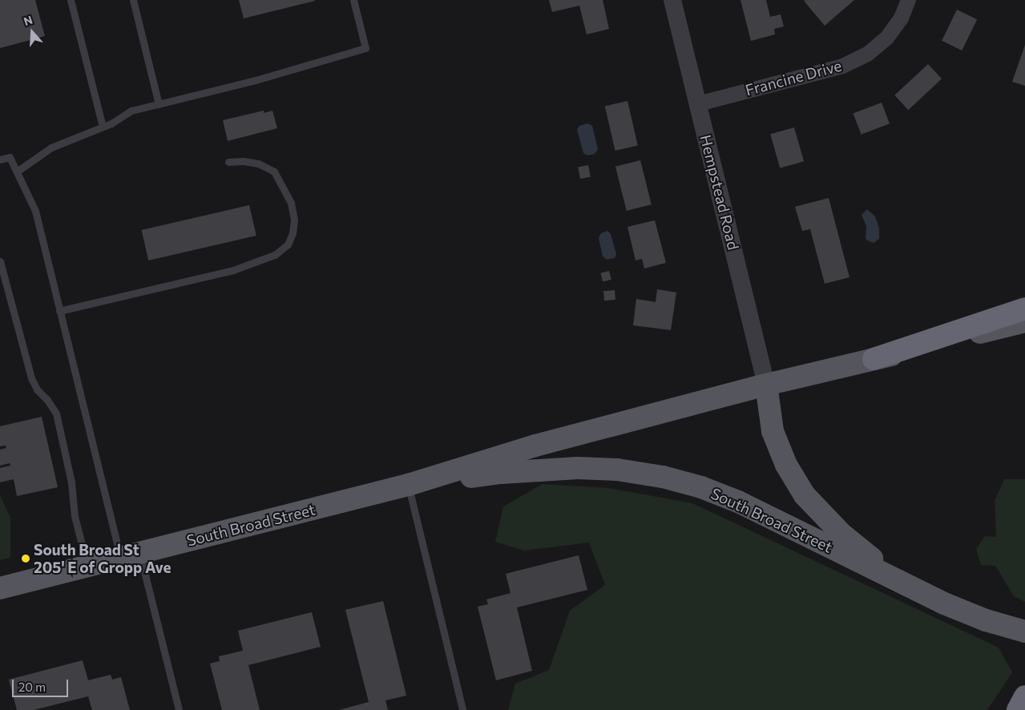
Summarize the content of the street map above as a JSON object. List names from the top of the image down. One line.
{"streets":{"main road":["South Broad Street"],"street":["Francine Drive","Hempstead Road"]},"crossings":[["Francine Drive","Hempstead Road"],["Hempstead Road","South Broad Street"]],"places":["South Broad St 205' E of Gropp Ave"],"scale_bar":"20 m","north":"top"}
